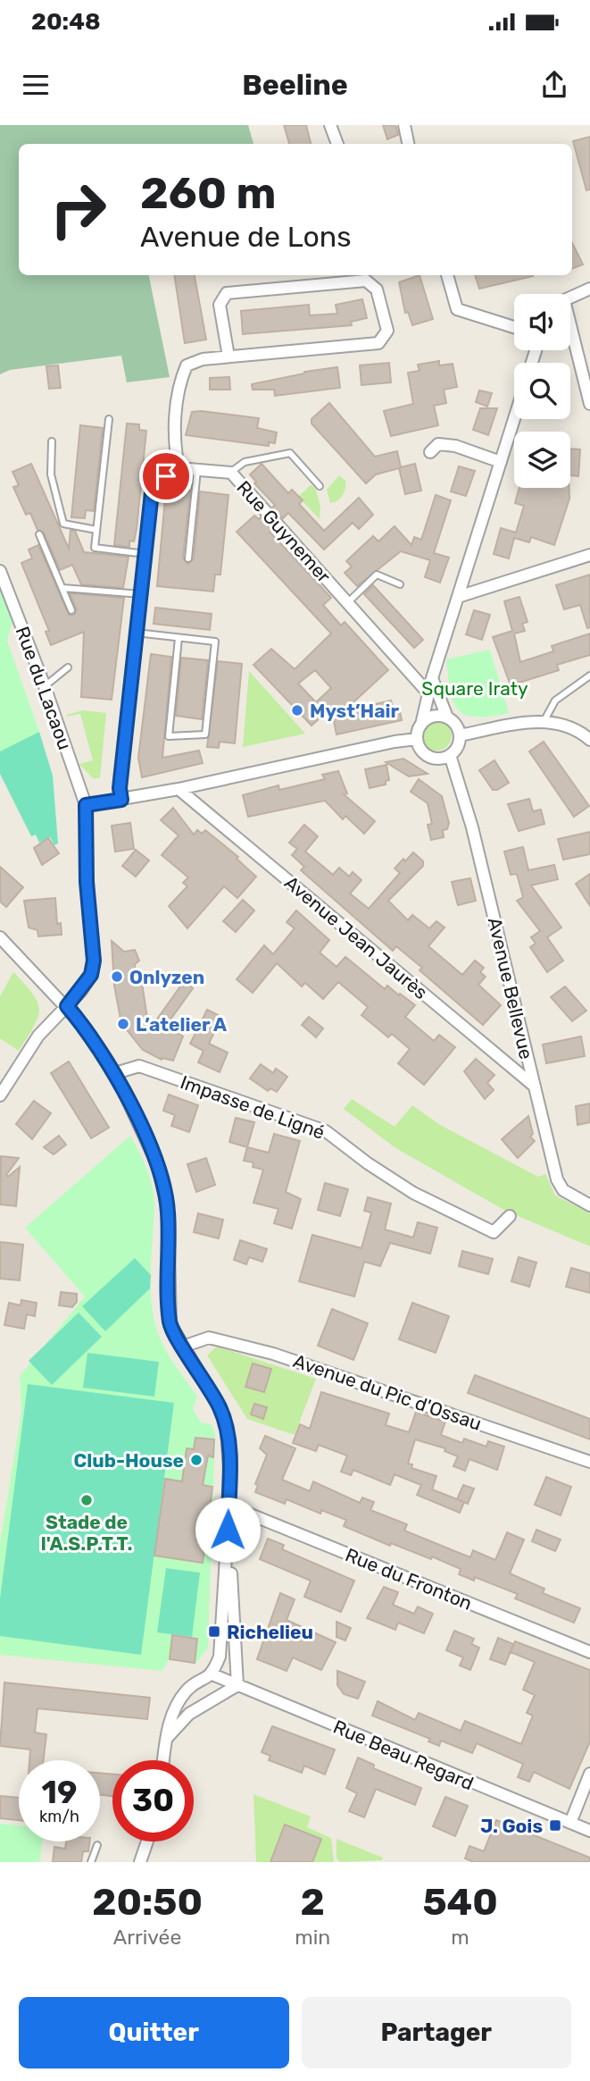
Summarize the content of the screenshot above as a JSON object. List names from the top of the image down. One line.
{"streets":{"street":["Rue Guynemer","Rue du Lacaou","Avenue Jean Jaurès","Avenue Bellevue","Impasse de Ligné","Avenue du Pic d'Ossau","Rue du Fronton","Rue Beau Regard"]},"crossings":[["Avenue Jean Jaurès","Avenue Bellevue"]],"parks":["Square Iraty"],"places":{"other":["Myst’Hair","Onlyzen","L’atelier A","Club-House","Stade de l'A.S.P.T.T."],"transit":["Richelieu","J. Gois"]},"page":{"status":"20:48","header":"Beeline","turn":["260 m","Avenue de Lons"],"speed":"19 km/h","limit":"30","eta":["20:50","Arrivée","2","min","540","m"],"buttons":["Quitter","Partager"]}}
